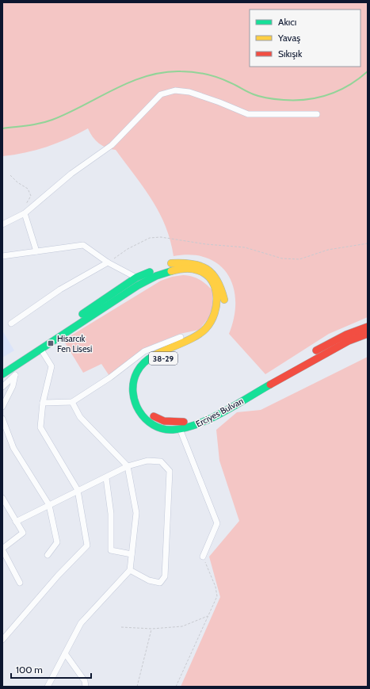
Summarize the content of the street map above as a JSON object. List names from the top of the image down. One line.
{"streets":{"highway":["38-29","Erciyes Bulvarı"]},"places":{"transit":["Hisarcık Fen Lisesi"]},"legend":["Akıcı","Yavaş","Sıkışık"],"scale_bar":"100 m"}
